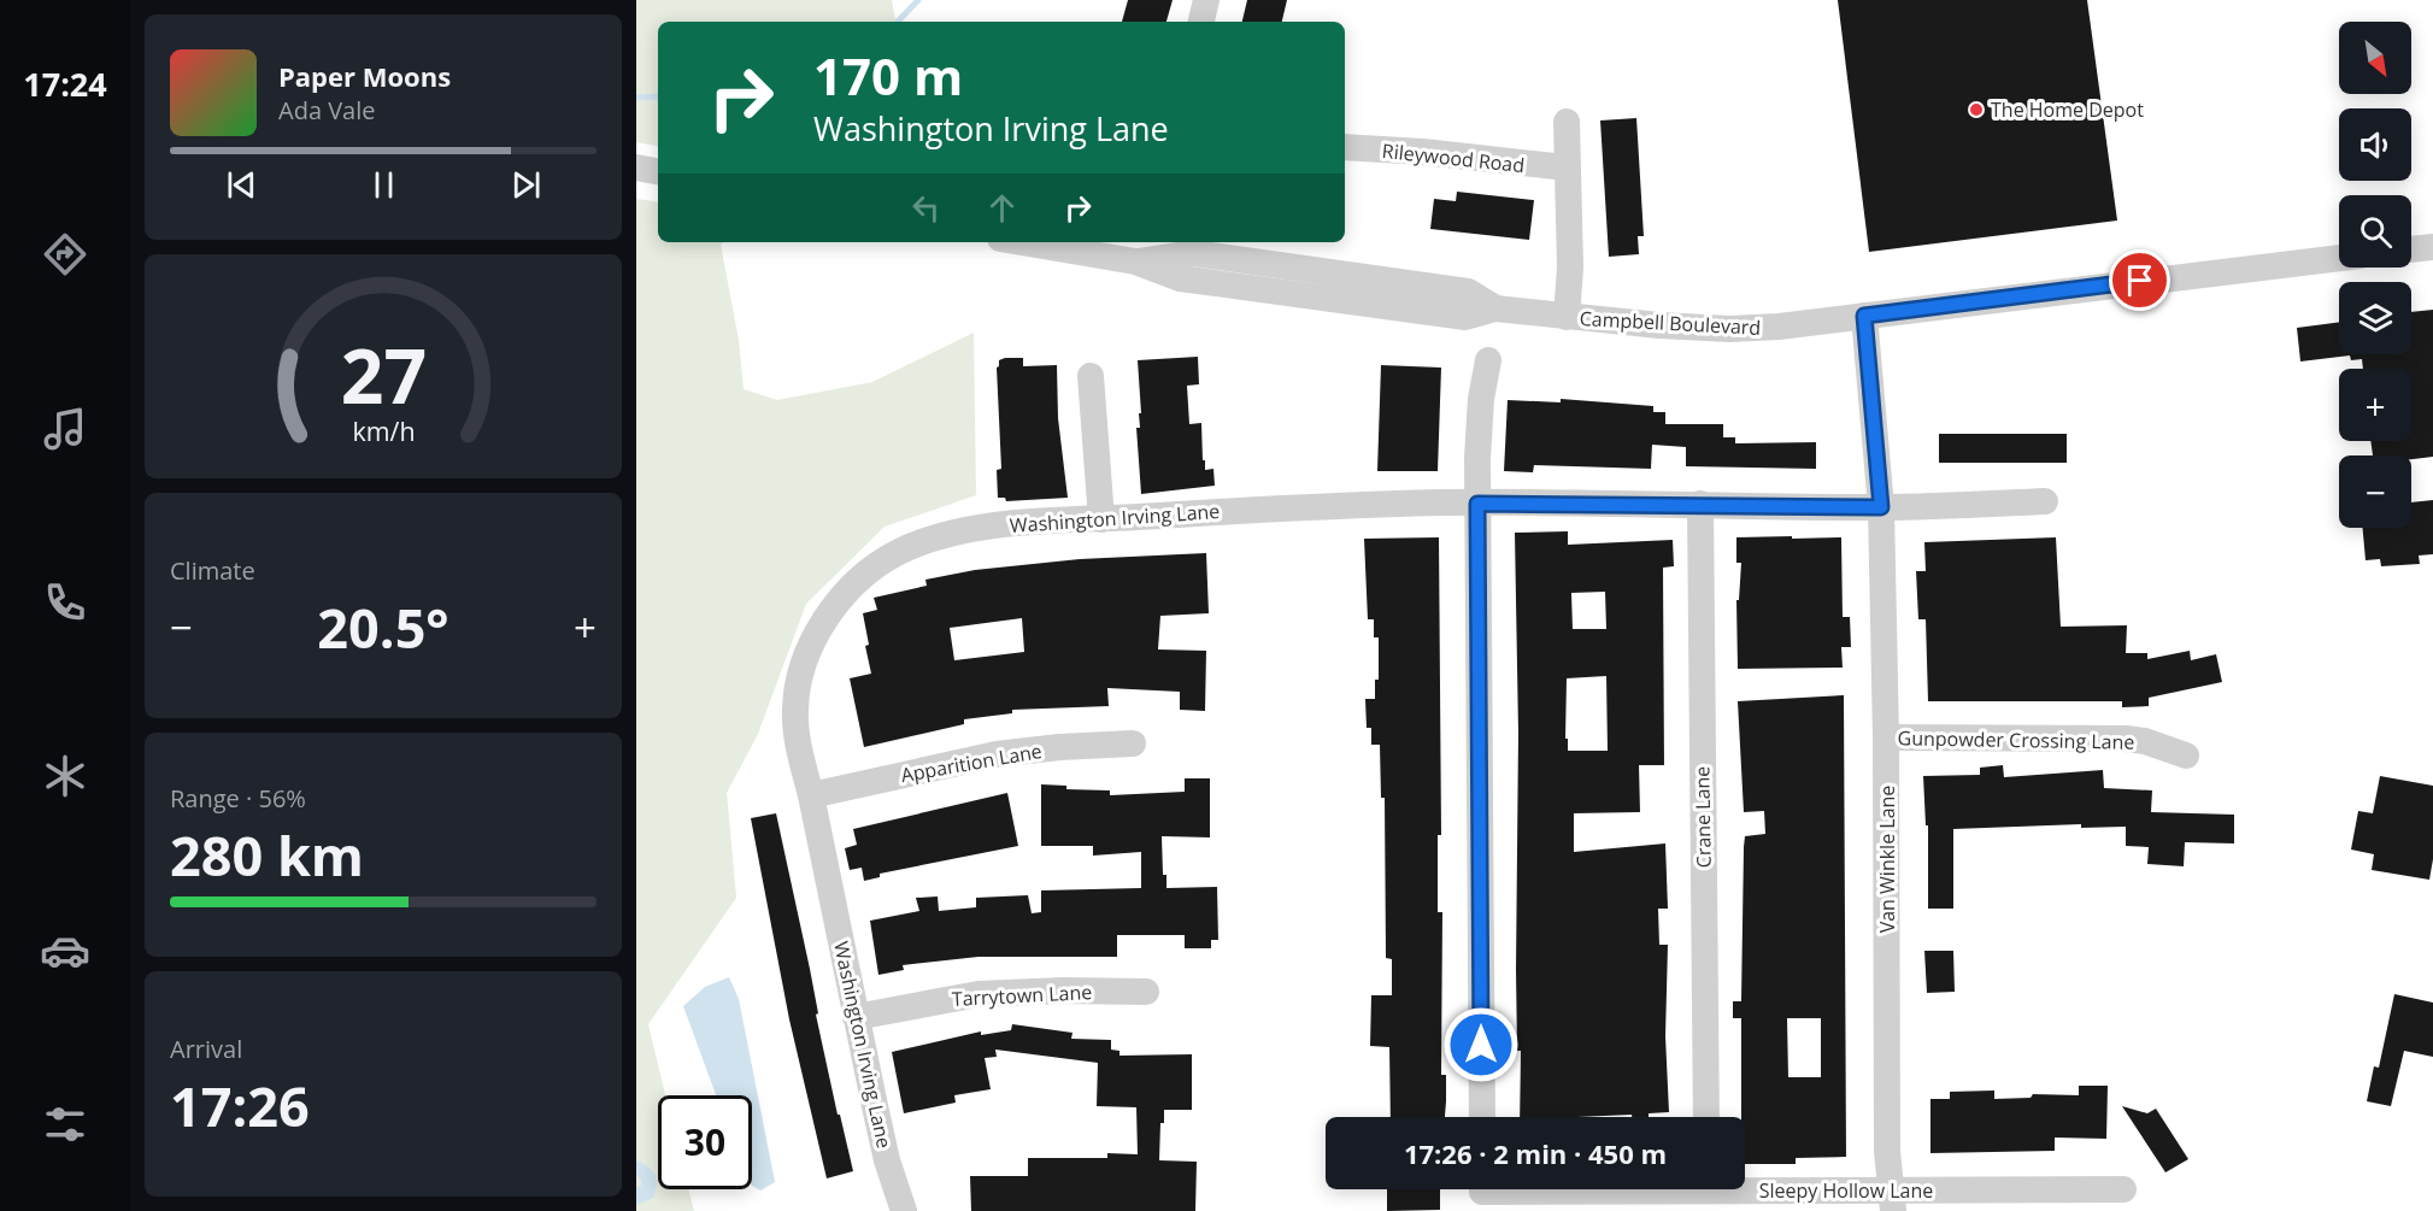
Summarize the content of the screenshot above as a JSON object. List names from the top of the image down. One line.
{"streets":{"street":["Rileywood Road","Campbell Boulevard","Washington Irving Lane","Gunpowder Crossing Lane","Apparition Lane","Crane Lane","Van Winkle Lane","Tarrytown Lane","Sleepy Hollow Lane"]},"crossings":[["Campbell Boulevard","Van Winkle Lane"],["Washington Irving Lane","Apparition Lane"],["Washington Irving Lane","Crane Lane"],["Washington Irving Lane","Van Winkle Lane"],["Washington Irving Lane","Tarrytown Lane"],["Gunpowder Crossing Lane","Van Winkle Lane"],["Van Winkle Lane","Sleepy Hollow Lane"]],"places":["The Home Depot"],"north":"bottom right","page":{"tabs":"17:24","map_buttons":["+","−"],"turn":["170 m","Washington Irving Lane"],"song":["Paper Moons","Ada Vale"],"tile":["Climate",["Range · 56%","280 km"],["Arrival","17:26"]],"heat":["−","20.5°","+"],"limit":"30","trip":"17:26 · 2 min · 450 m","gauge":["27","km/h"]}}
